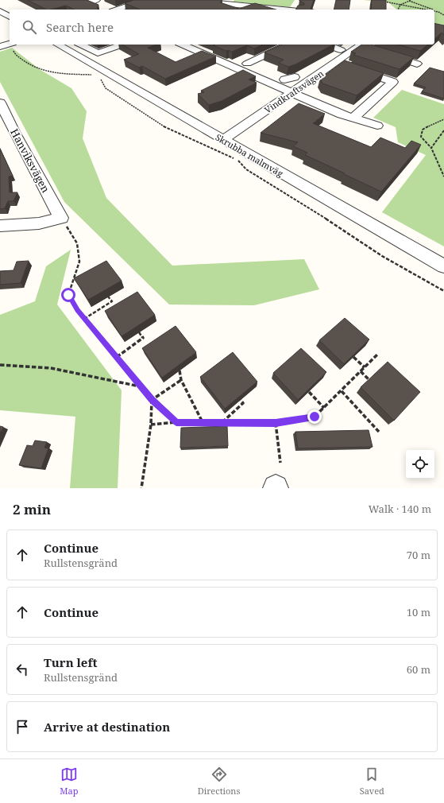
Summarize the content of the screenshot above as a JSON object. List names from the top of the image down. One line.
{"streets":{"street":["Vindkraftsvägen","Skrubba malmväg","Hanviksvägen"]},"crossings":[["Vindkraftsvägen","Skrubba malmväg"]],"page":{"search":"Search here","heading":["2 min","Walk · 140 m"],"list":[["Continue","Rullstensgränd","70 m"],["Continue","10 m"],["Turn left","Rullstensgränd","60 m"],"Arrive at destination"],"nav":["Map","Directions","Saved"]}}
